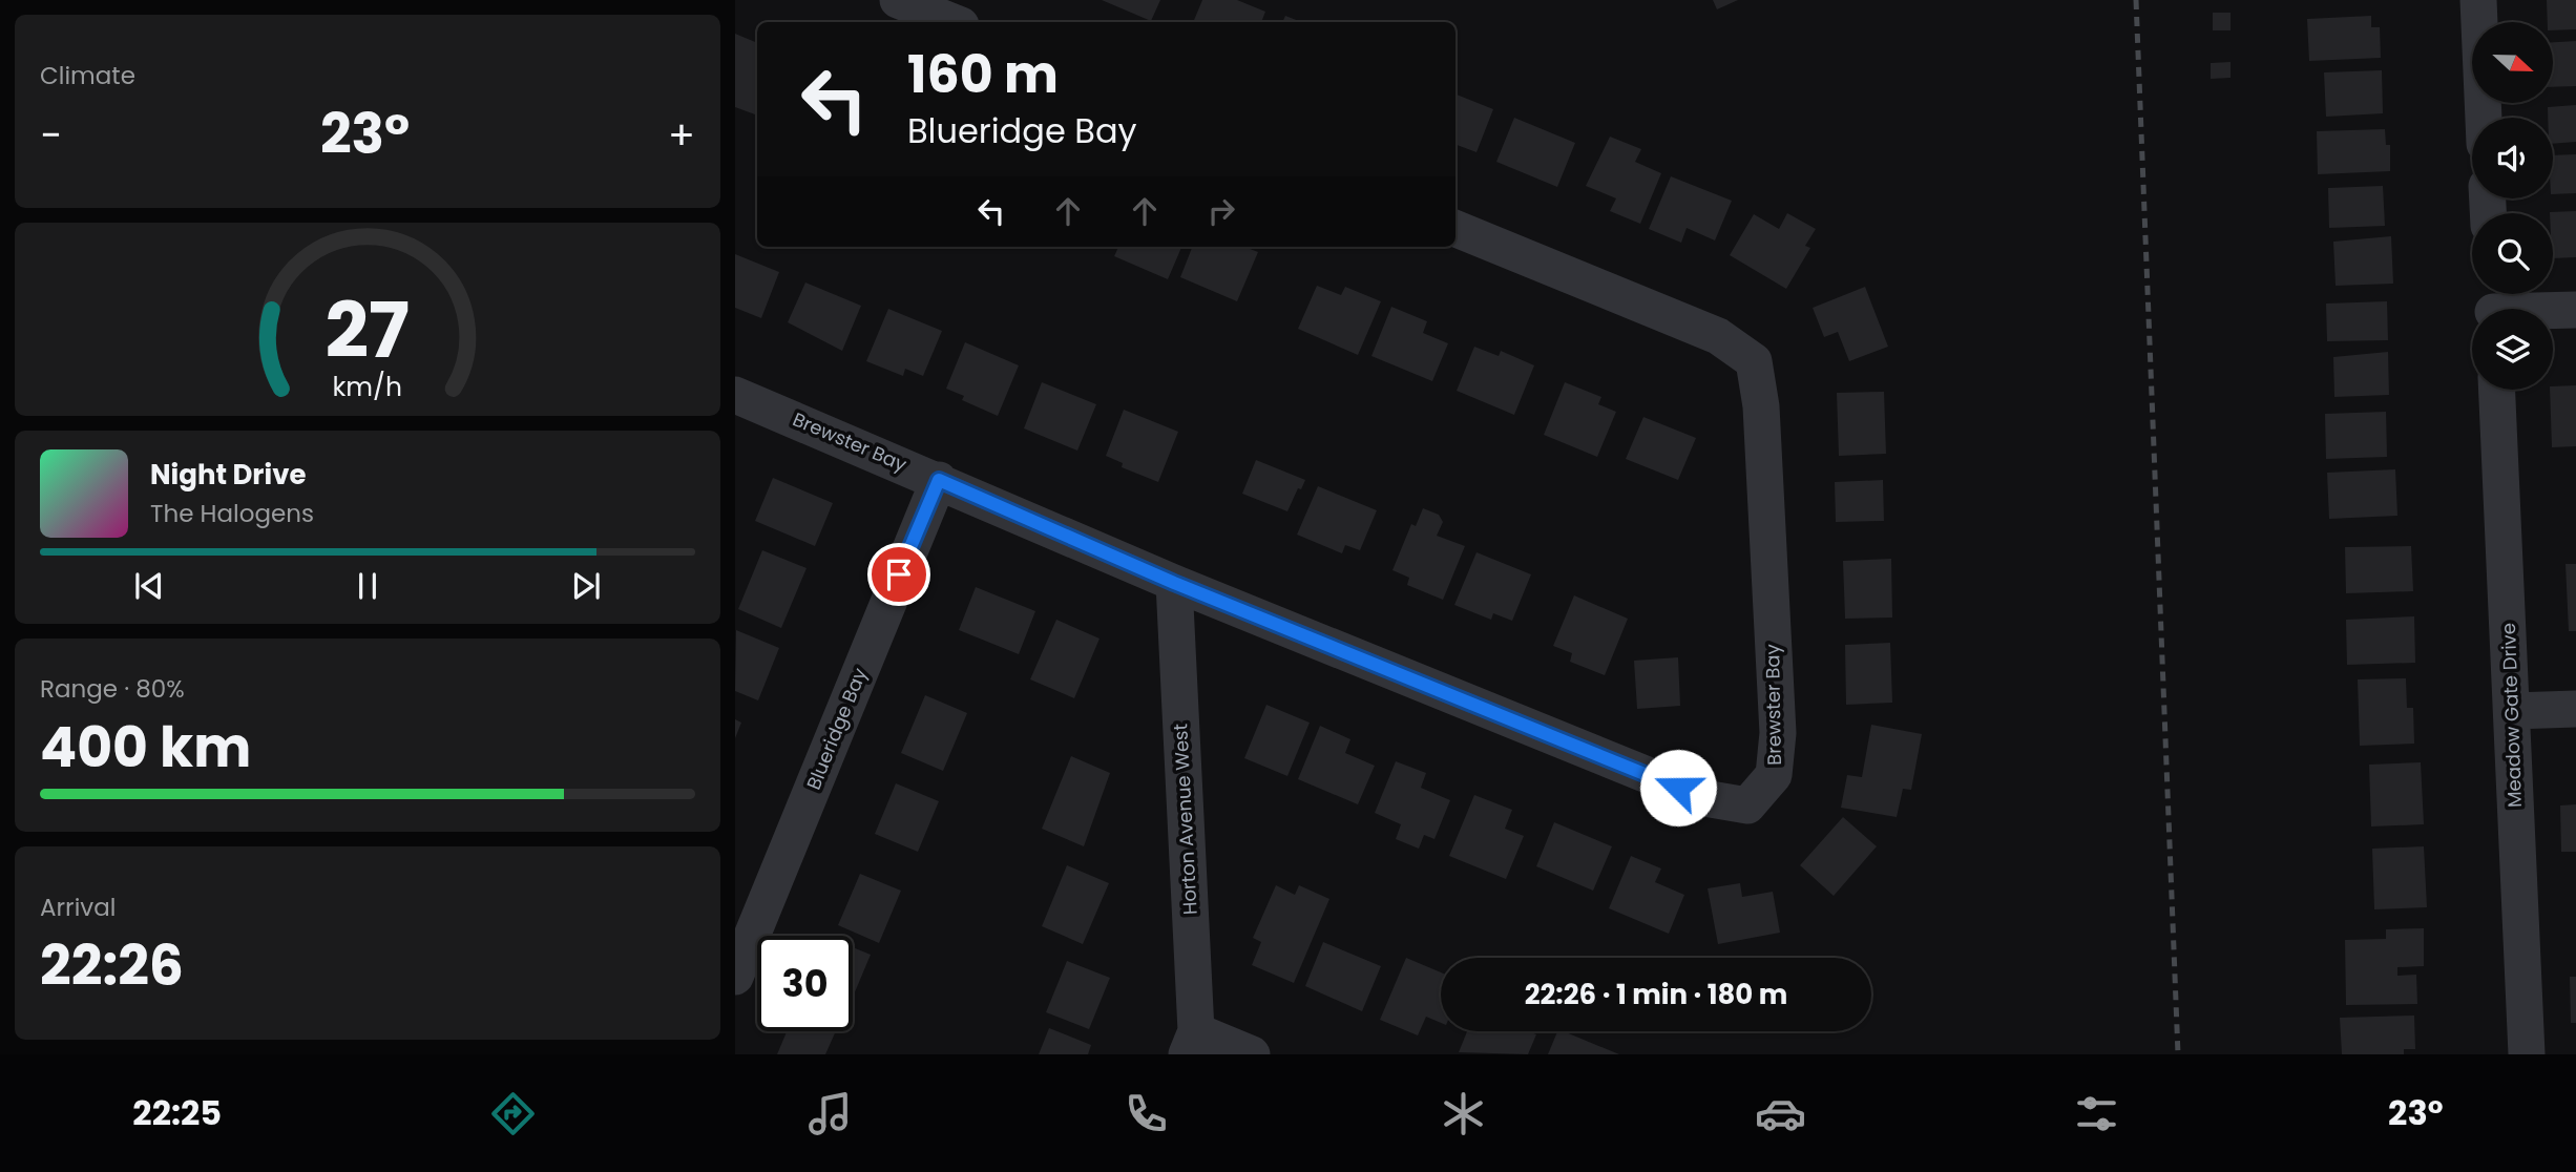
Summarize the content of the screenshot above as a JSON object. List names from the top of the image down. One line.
{"streets":{"street":["Brewster Bay","Meadow Gate Drive","Blueridge Bay","Horton Avenue West"]},"crossings":[["Brewster Bay","Blueridge Bay"],["Brewster Bay","Horton Avenue West"]],"north":"right","page":{"tile":["Climate",["Range · 80%","400 km"],["Arrival","22:26"]],"turn":["160 m","Blueridge Bay"],"heat":["−","23°","+"],"song":["Night Drive","The Halogens"],"limit":"30","trip":"22:26 · 1 min · 180 m","tabs":["22:25","23°"],"gauge":["27","km/h"]}}
